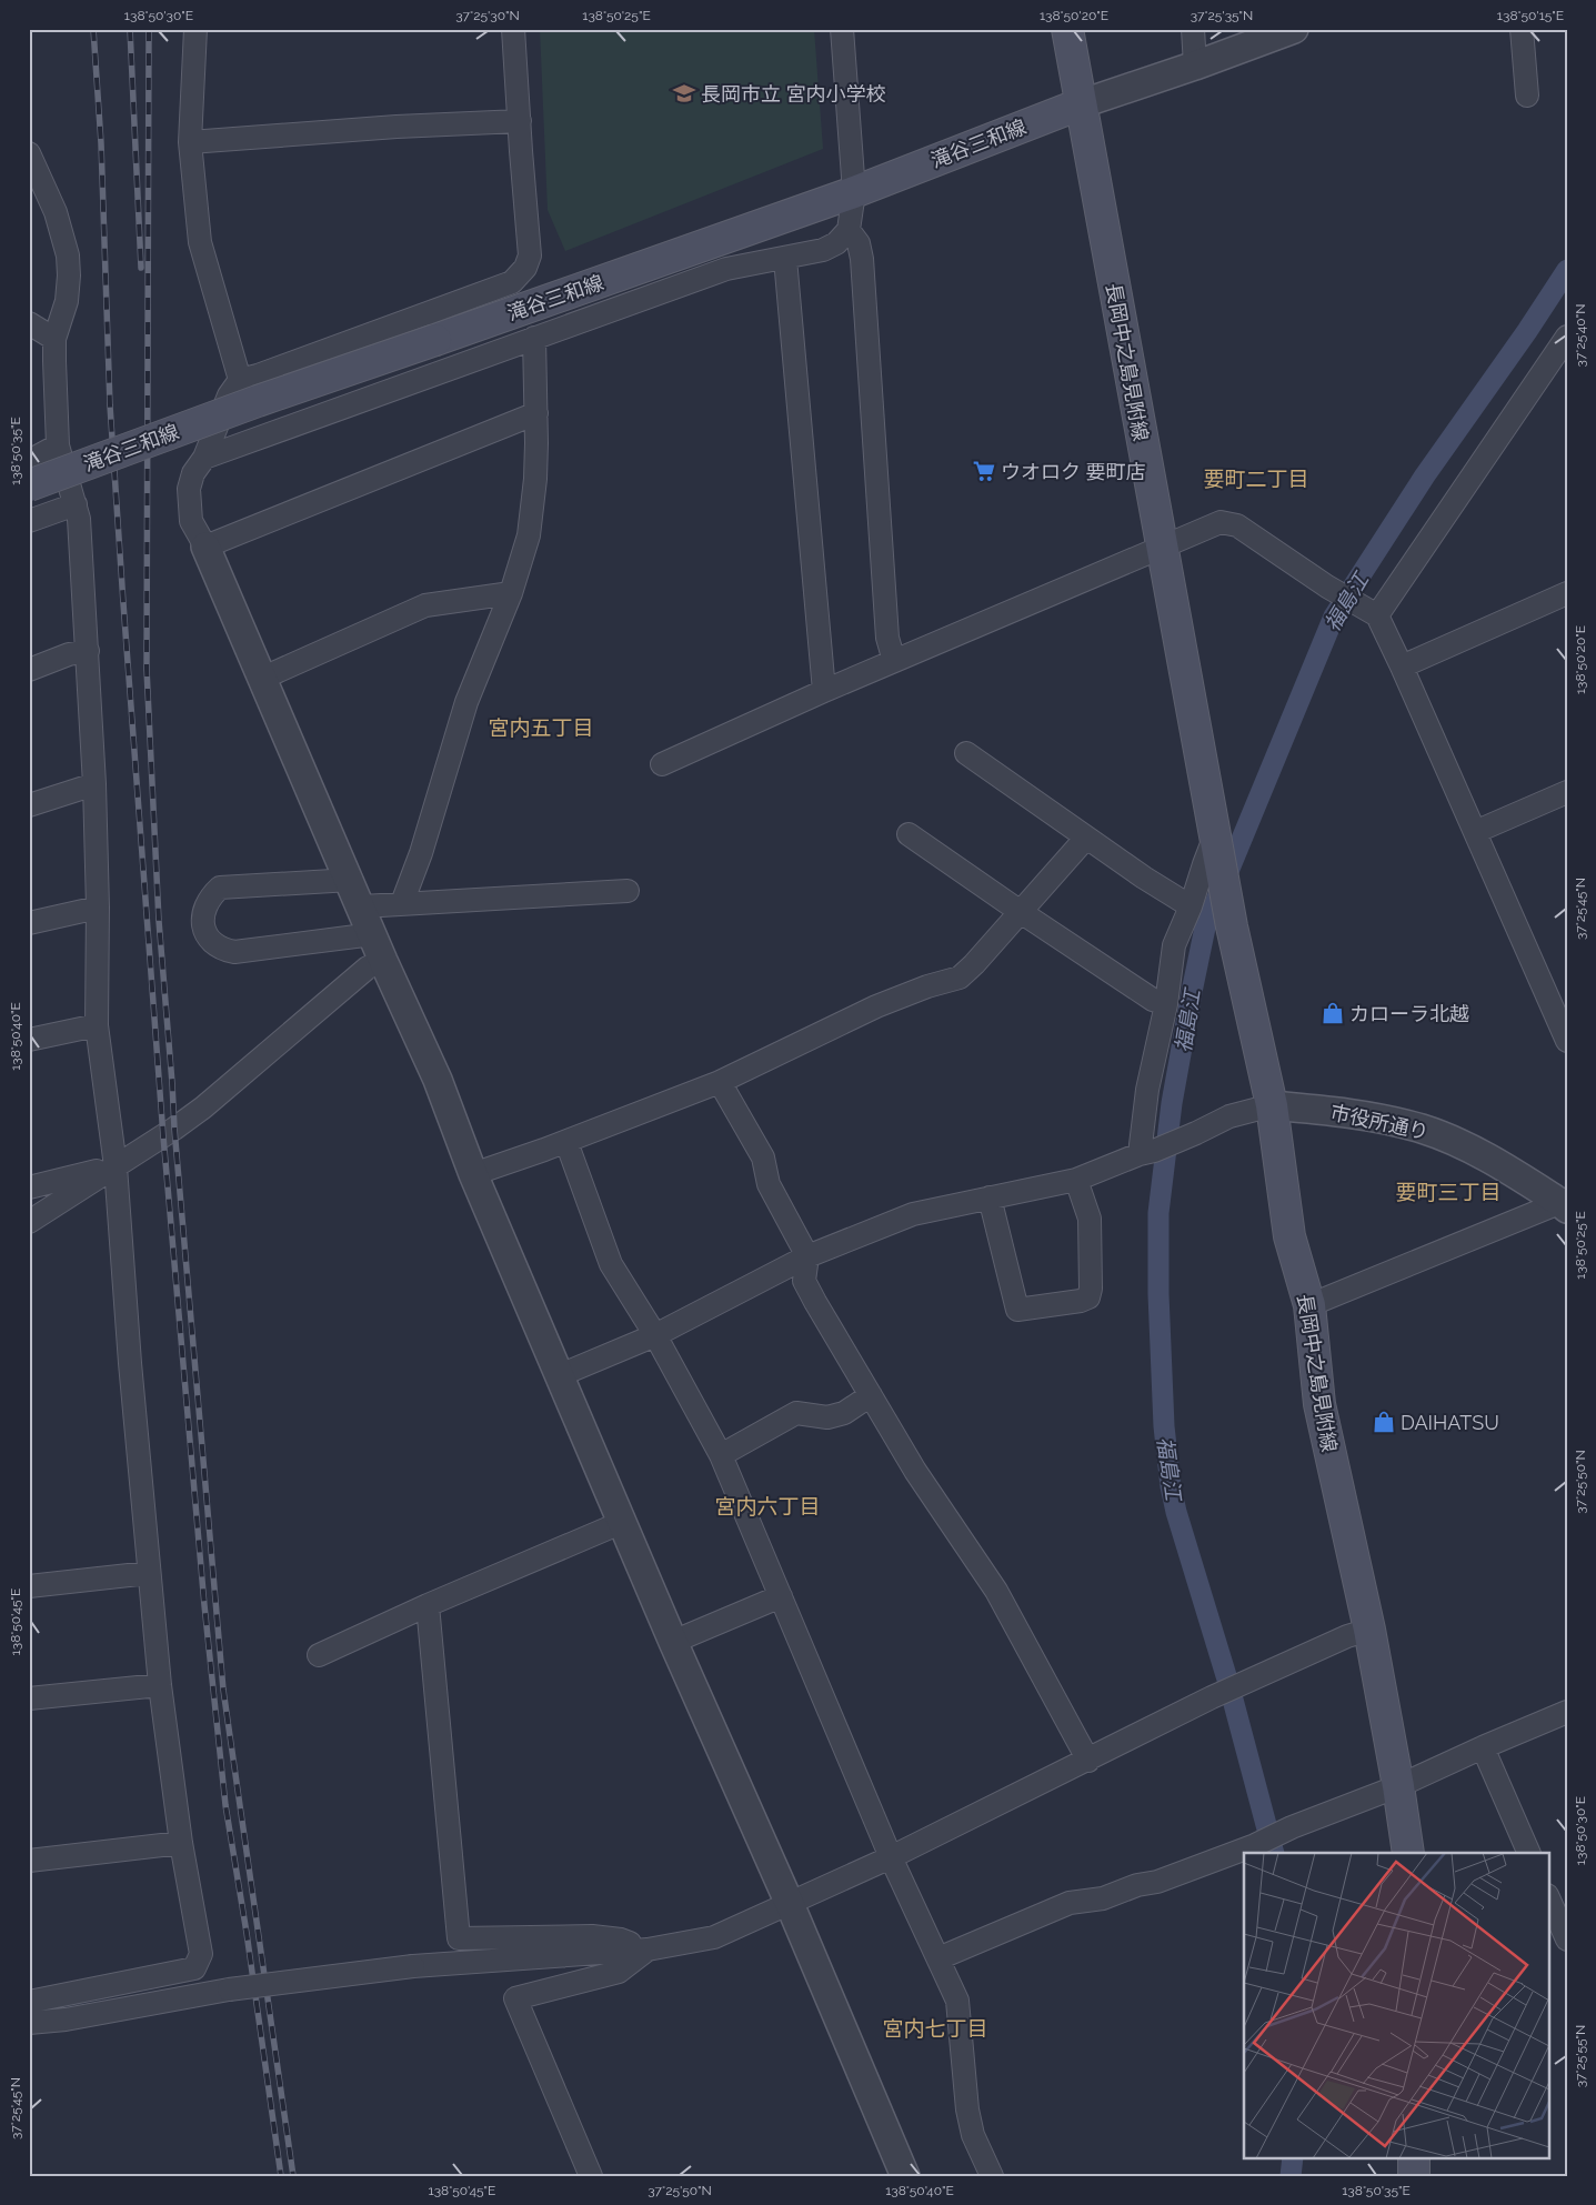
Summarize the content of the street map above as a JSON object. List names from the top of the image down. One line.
{"streets":{"main road":["滝谷三和線","長岡中之島見附線"],"street":["市役所通り"]},"crossings":[["滝谷三和線","長岡中之島見附線"],["長岡中之島見附線","市役所通り"]],"districts":["要町二丁目","宮内五丁目","要町三丁目","宮内六丁目","宮内七丁目"],"water":["福島江"],"places":{"school or university":["長岡市立 宮内小学校"],"supermarket":["ウオロク 要町店"],"shop":["カローラ北越","DAIHATSU"]},"coordinates":["138°50'30\"E","37°25'30\"N","138°50'25\"E","138°50'20\"E","37°25'35\"N","138°50'15\"E","37°25'40\"N","138°50'35\"E","37°25'45\"N","138°50'40\"E","37°25'50\"N","138°50'45\"E","37°25'55\"N"]}
